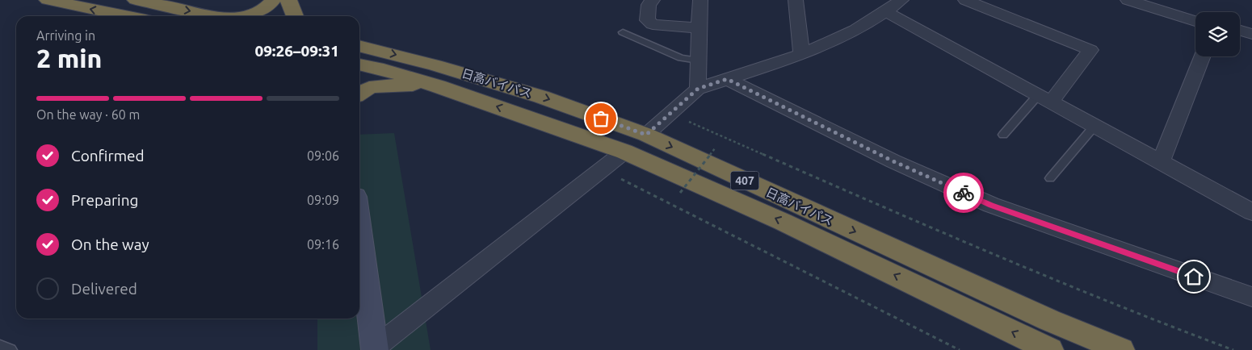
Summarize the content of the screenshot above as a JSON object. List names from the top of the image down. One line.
{"streets":{"highway":["日高バイパス","407"]},"page":{"heading":["2 min","Arriving in","09:26–09:31"],"bar":"On the way · 60 m","list":[["Confirmed","09:06"],["Preparing","09:09"],["On the way","09:16"],"Delivered"]}}
